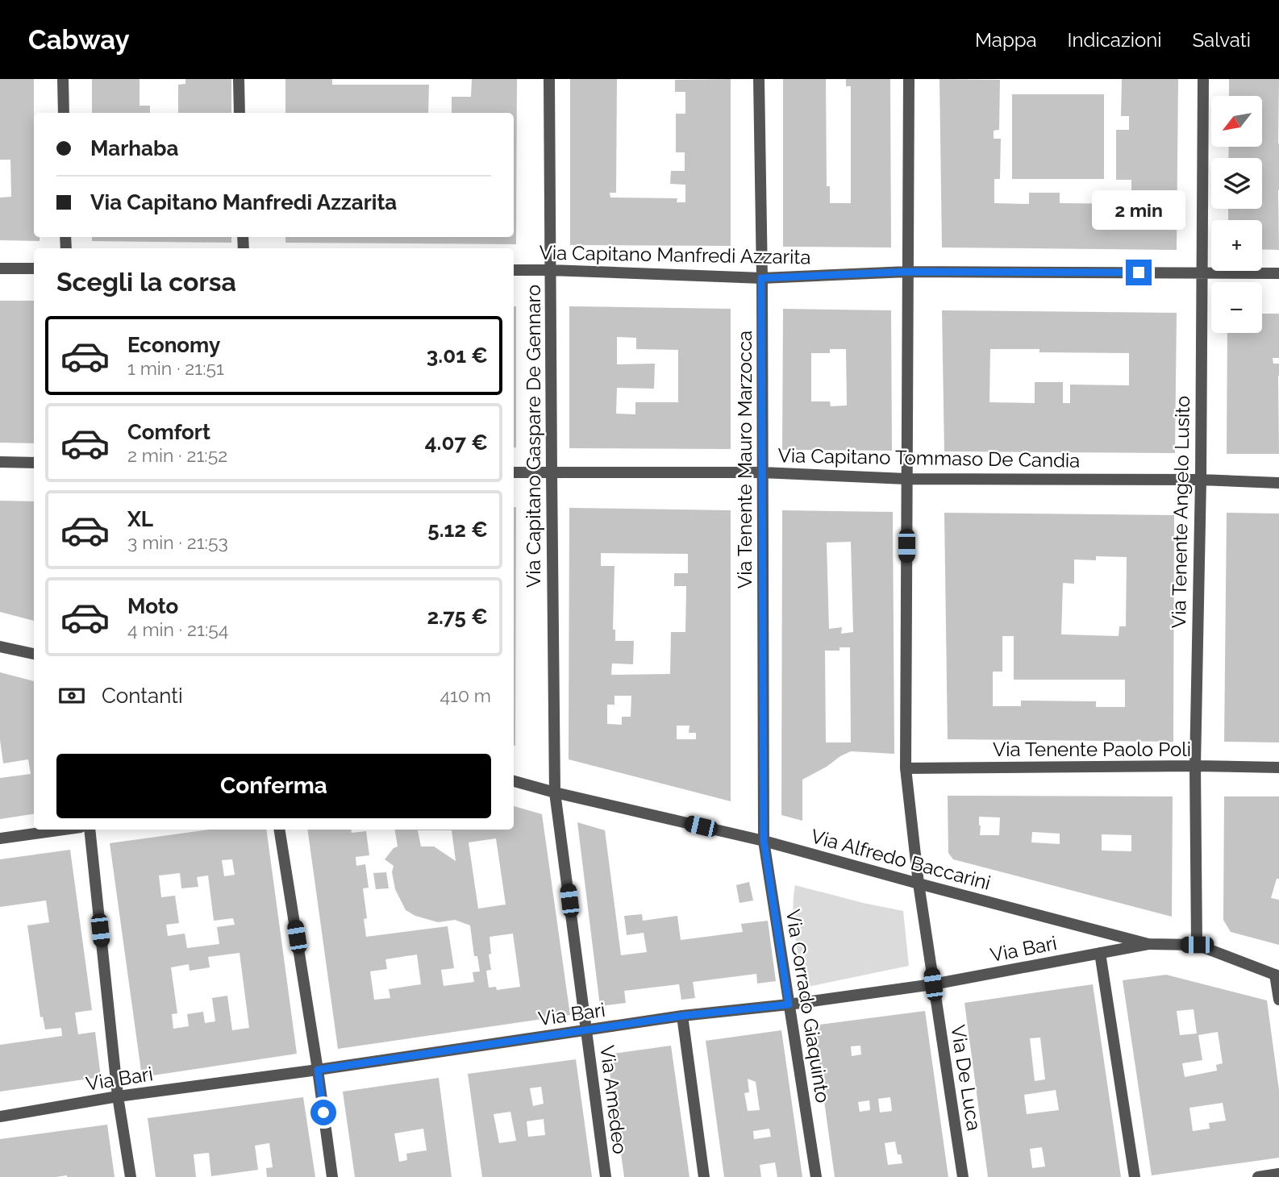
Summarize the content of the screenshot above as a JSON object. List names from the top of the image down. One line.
{"streets":{"street":["Via Capitano Manfredi Azzarita","Via Capitano Gaspare De Gennaro","Via Capitano Tommaso De Candia","Via Tenente Mauro Marzocca","Via Tenente Angelo Lusito","Via Tenente Paolo Poli","Via Alfredo Baccarini","Via Bari","Via Corrado Giaquinto","Via De Luca","Via Amedeo"]},"crossings":[["Via Capitano Manfredi Azzarita","Via Capitano Gaspare De Gennaro"],["Via Capitano Manfredi Azzarita","Via Tenente Mauro Marzocca"],["Via Capitano Manfredi Azzarita","Via Tenente Angelo Lusito"],["Via Capitano Manfredi Azzarita","Via De Luca"],["Via Capitano Gaspare De Gennaro","Via Capitano Tommaso De Candia"],["Via Capitano Gaspare De Gennaro","Via Alfredo Baccarini"],["Via Capitano Gaspare De Gennaro","Via Amedeo"],["Via Capitano Tommaso De Candia","Via Tenente Mauro Marzocca"],["Via Capitano Tommaso De Candia","Via Tenente Angelo Lusito"],["Via Capitano Tommaso De Candia","Via De Luca"],["Via Tenente Mauro Marzocca","Via Alfredo Baccarini"],["Via Tenente Mauro Marzocca","Via Corrado Giaquinto"],["Via Tenente Angelo Lusito","Via Tenente Paolo Poli"],["Via Tenente Angelo Lusito","Via Alfredo Baccarini"],["Via Tenente Paolo Poli","Via De Luca"],["Via Alfredo Baccarini","Via Bari"],["Via Alfredo Baccarini","Via Corrado Giaquinto"],["Via Alfredo Baccarini","Via De Luca"],["Via Alfredo Baccarini","Via Amedeo"],["Via Bari","Via Corrado Giaquinto"],["Via Bari","Via De Luca"],["Via Bari","Via Amedeo"]],"north":"bottom left","page":{"header":"Cabway","nav":["Mappa","Indicazioni","Salvati"],"map_buttons":["+","−"],"banner":["Marhaba","Via Capitano Manfredi Azzarita"],"bubble":"2 min","heading":"Scegli la corsa","list":[{"name":"Economy","note":"1 min · 21:51","value":"3.01 €"},{"name":"Comfort","note":"2 min · 21:52","value":"4.07 €"},{"name":"XL","note":"3 min · 21:53","value":"5.12 €"},{"name":"Moto","note":"4 min · 21:54","value":"2.75 €"}],"pay":["Contanti","410 m"],"buttons":"Conferma"}}
